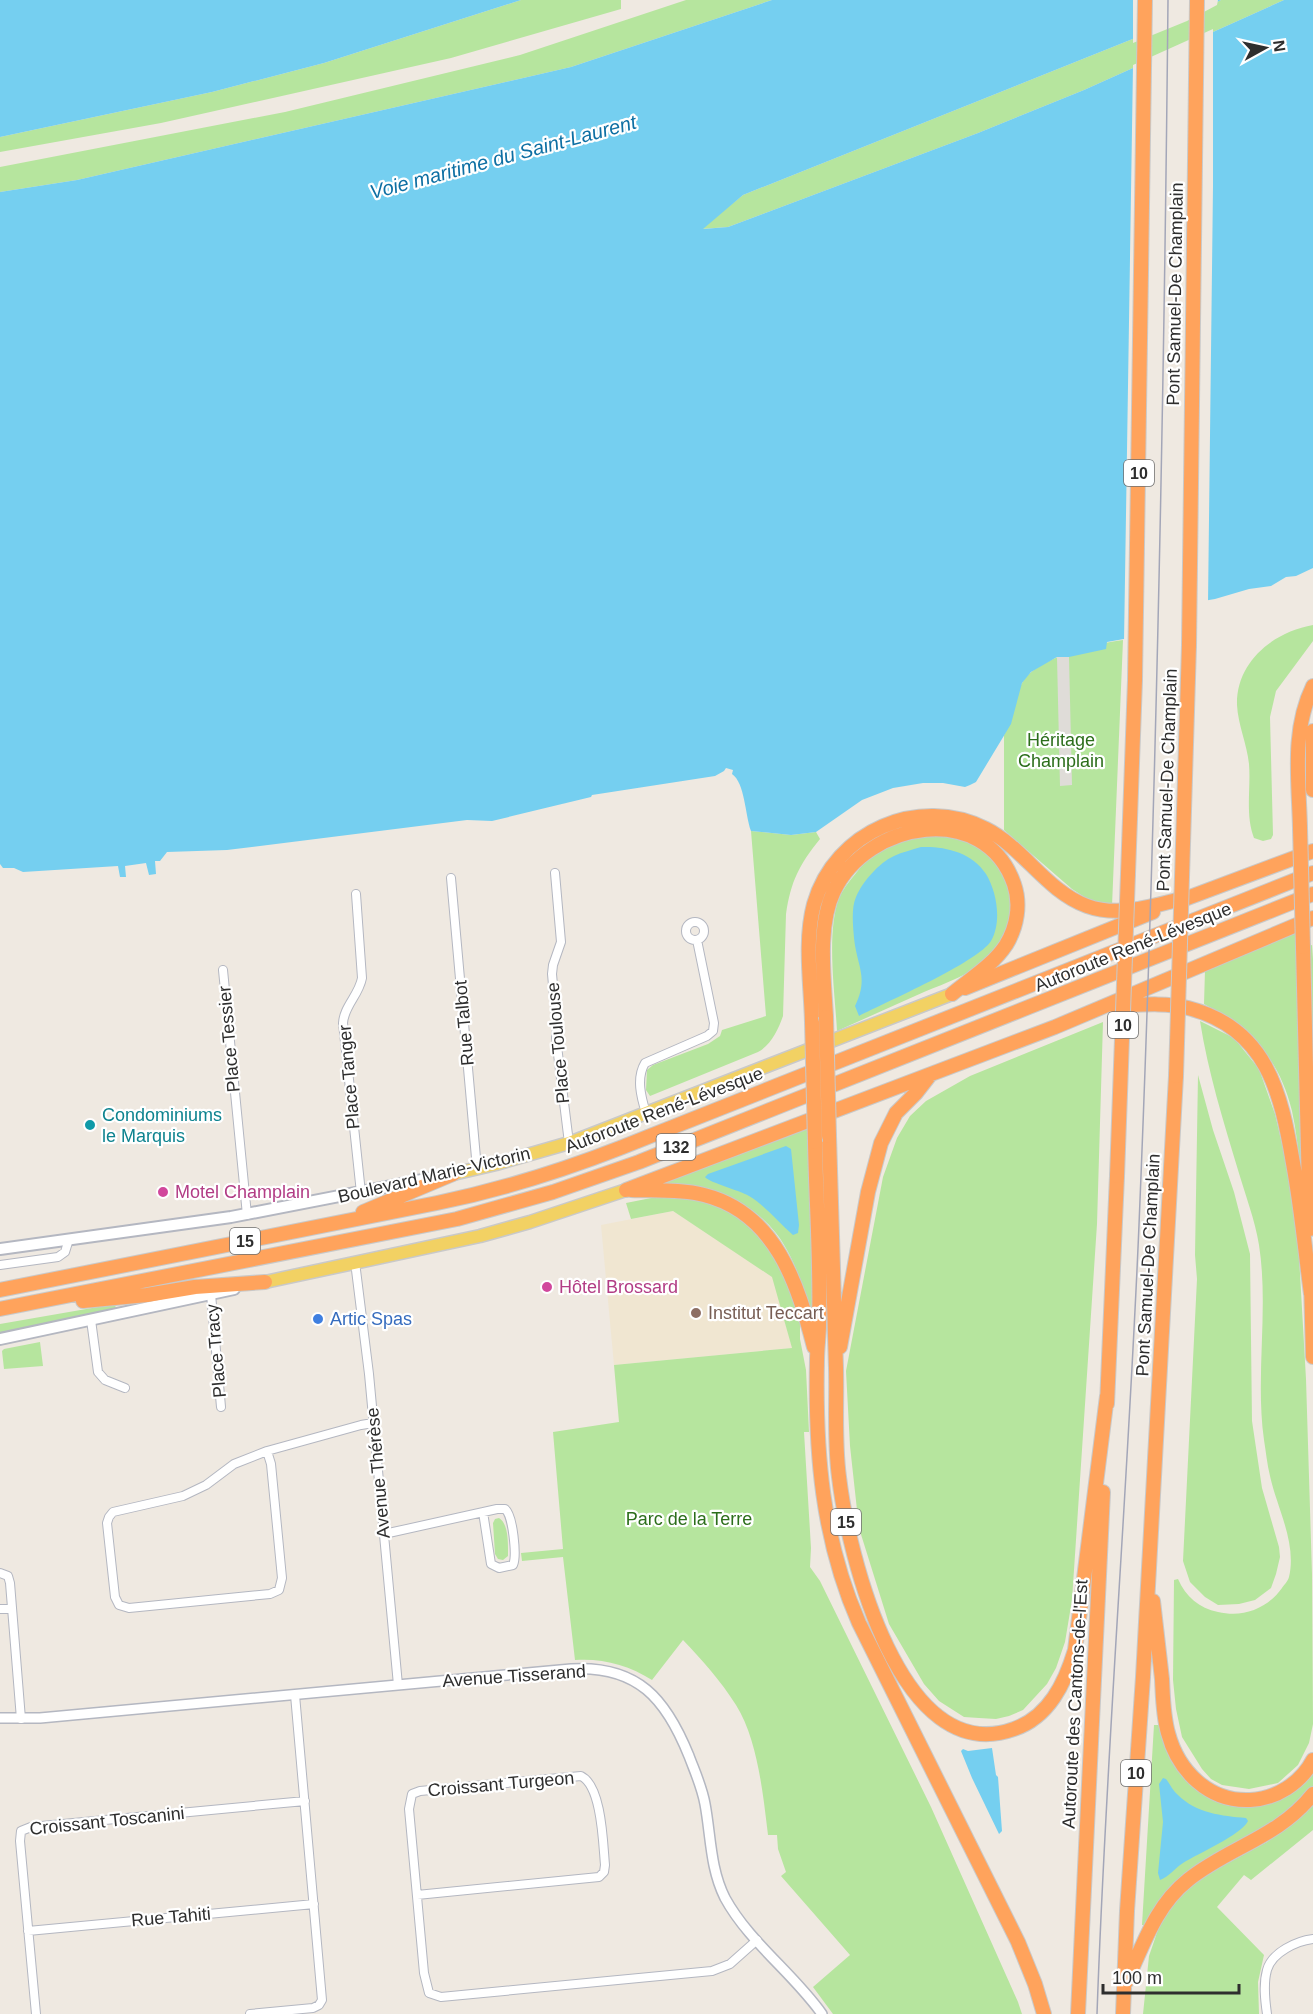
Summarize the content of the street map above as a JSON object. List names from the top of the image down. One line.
{"streets":{"highway":["Pont Samuel-De Champlain","10","Autoroute René-Lévesque","132","15","Autoroute des Cantons-de-l'Est"],"main road":["Boulevard Marie-Victorin"],"street":["Rue Talbot","Place Tessier","Place Toulouse","Place Tanger","Place Tracy","Avenue Thérèse","Avenue Tisserand","Croissant Turgeon","Croissant Toscanini","Rue Tahiti"]},"crossings":[["Pont Samuel-De Champlain","10"],["Pont Samuel-De Champlain","15"],["Pont Samuel-De Champlain","Autoroute des Cantons-de-l'Est"],["Rue Talbot","Boulevard Marie-Victorin"],["Place Tessier","Boulevard Marie-Victorin"],["Place Toulouse","Boulevard Marie-Victorin"],["Place Tanger","Boulevard Marie-Victorin"],["15","Autoroute des Cantons-de-l'Est"],["Avenue Thérèse","Avenue Tisserand"],["Avenue Tisserand","Croissant Turgeon"],["Croissant Toscanini","Rue Tahiti"]],"water":["Voie maritime du Saint-Laurent"],"parks":["Héritage Champlain","Parc de la Terre"],"places":["Condominiums le Marquis","Motel Champlain","Hôtel Brossard","Institut Teccart","Artic Spas"],"scale_bar":"100 m","north":"right"}
